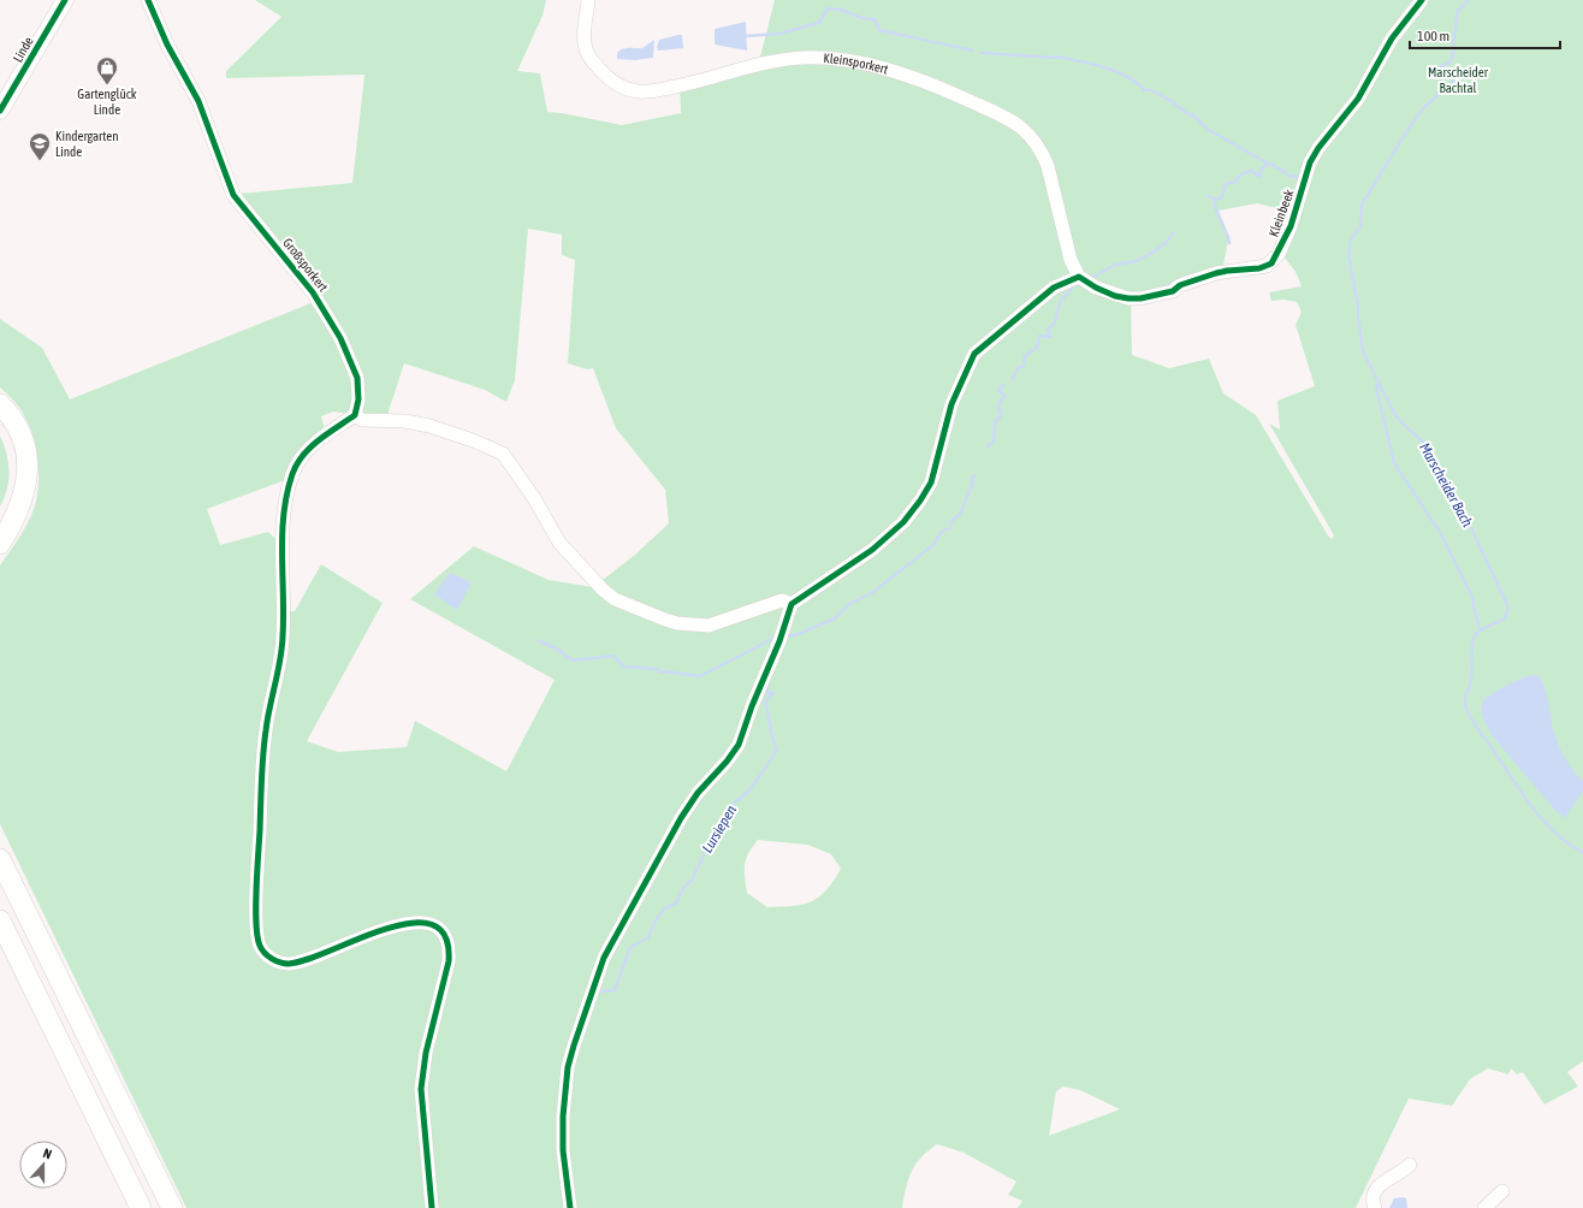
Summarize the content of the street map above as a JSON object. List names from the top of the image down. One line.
{"streets":{"main road":["Linde"],"street":["Kleinsporkert","Kleinbeek","Großsporkert"]},"crossings":[["Kleinsporkert","Kleinbeek"]],"water":["Marscheider Bach","Lursiepen"],"parks":["Marscheider Bachtal"],"places":{"shop":["Gartenglück Linde"],"school or university":["Kindergarten Linde"]},"scale_bar":"100 m","north":"top"}
